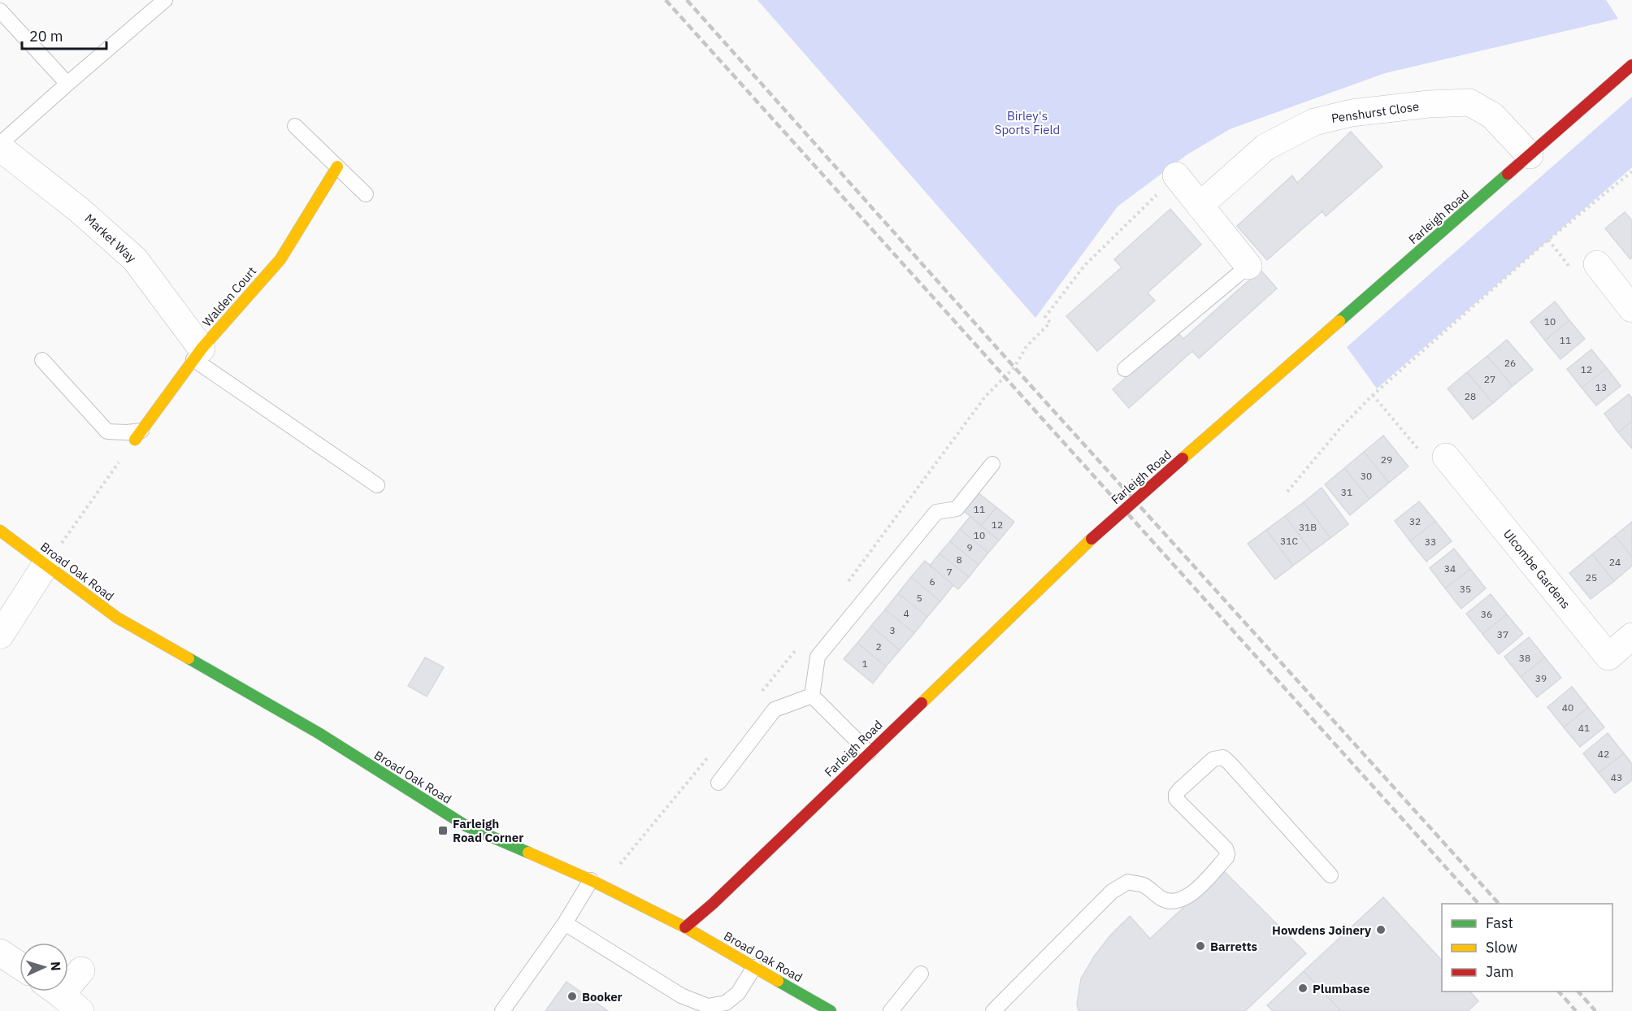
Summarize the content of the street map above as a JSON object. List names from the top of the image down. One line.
{"streets":{"street":["Penshurst Close","Farleigh Road","Market Way","Walden Court","Ulcombe Gardens","Broad Oak Road"]},"crossings":[["Penshurst Close","Farleigh Road"],["Farleigh Road","Broad Oak Road"],["Market Way","Walden Court"]],"parks":["Birley's Sports Field"],"places":{"transit":["Farleigh Road Corner"],"other":["Howdens Joinery","Barretts","Plumbase","Booker"]},"house_numbers":["10","11","26","12","27","13","28","29","30","31","11","32","12","31B","10","31C","33","9","8","24","34","7","25","6","35","5","4","36","3","37","2","38","1","39","40","41","42","43"],"legend":["Fast","Slow","Jam"],"scale_bar":"20 m","north":"right"}
